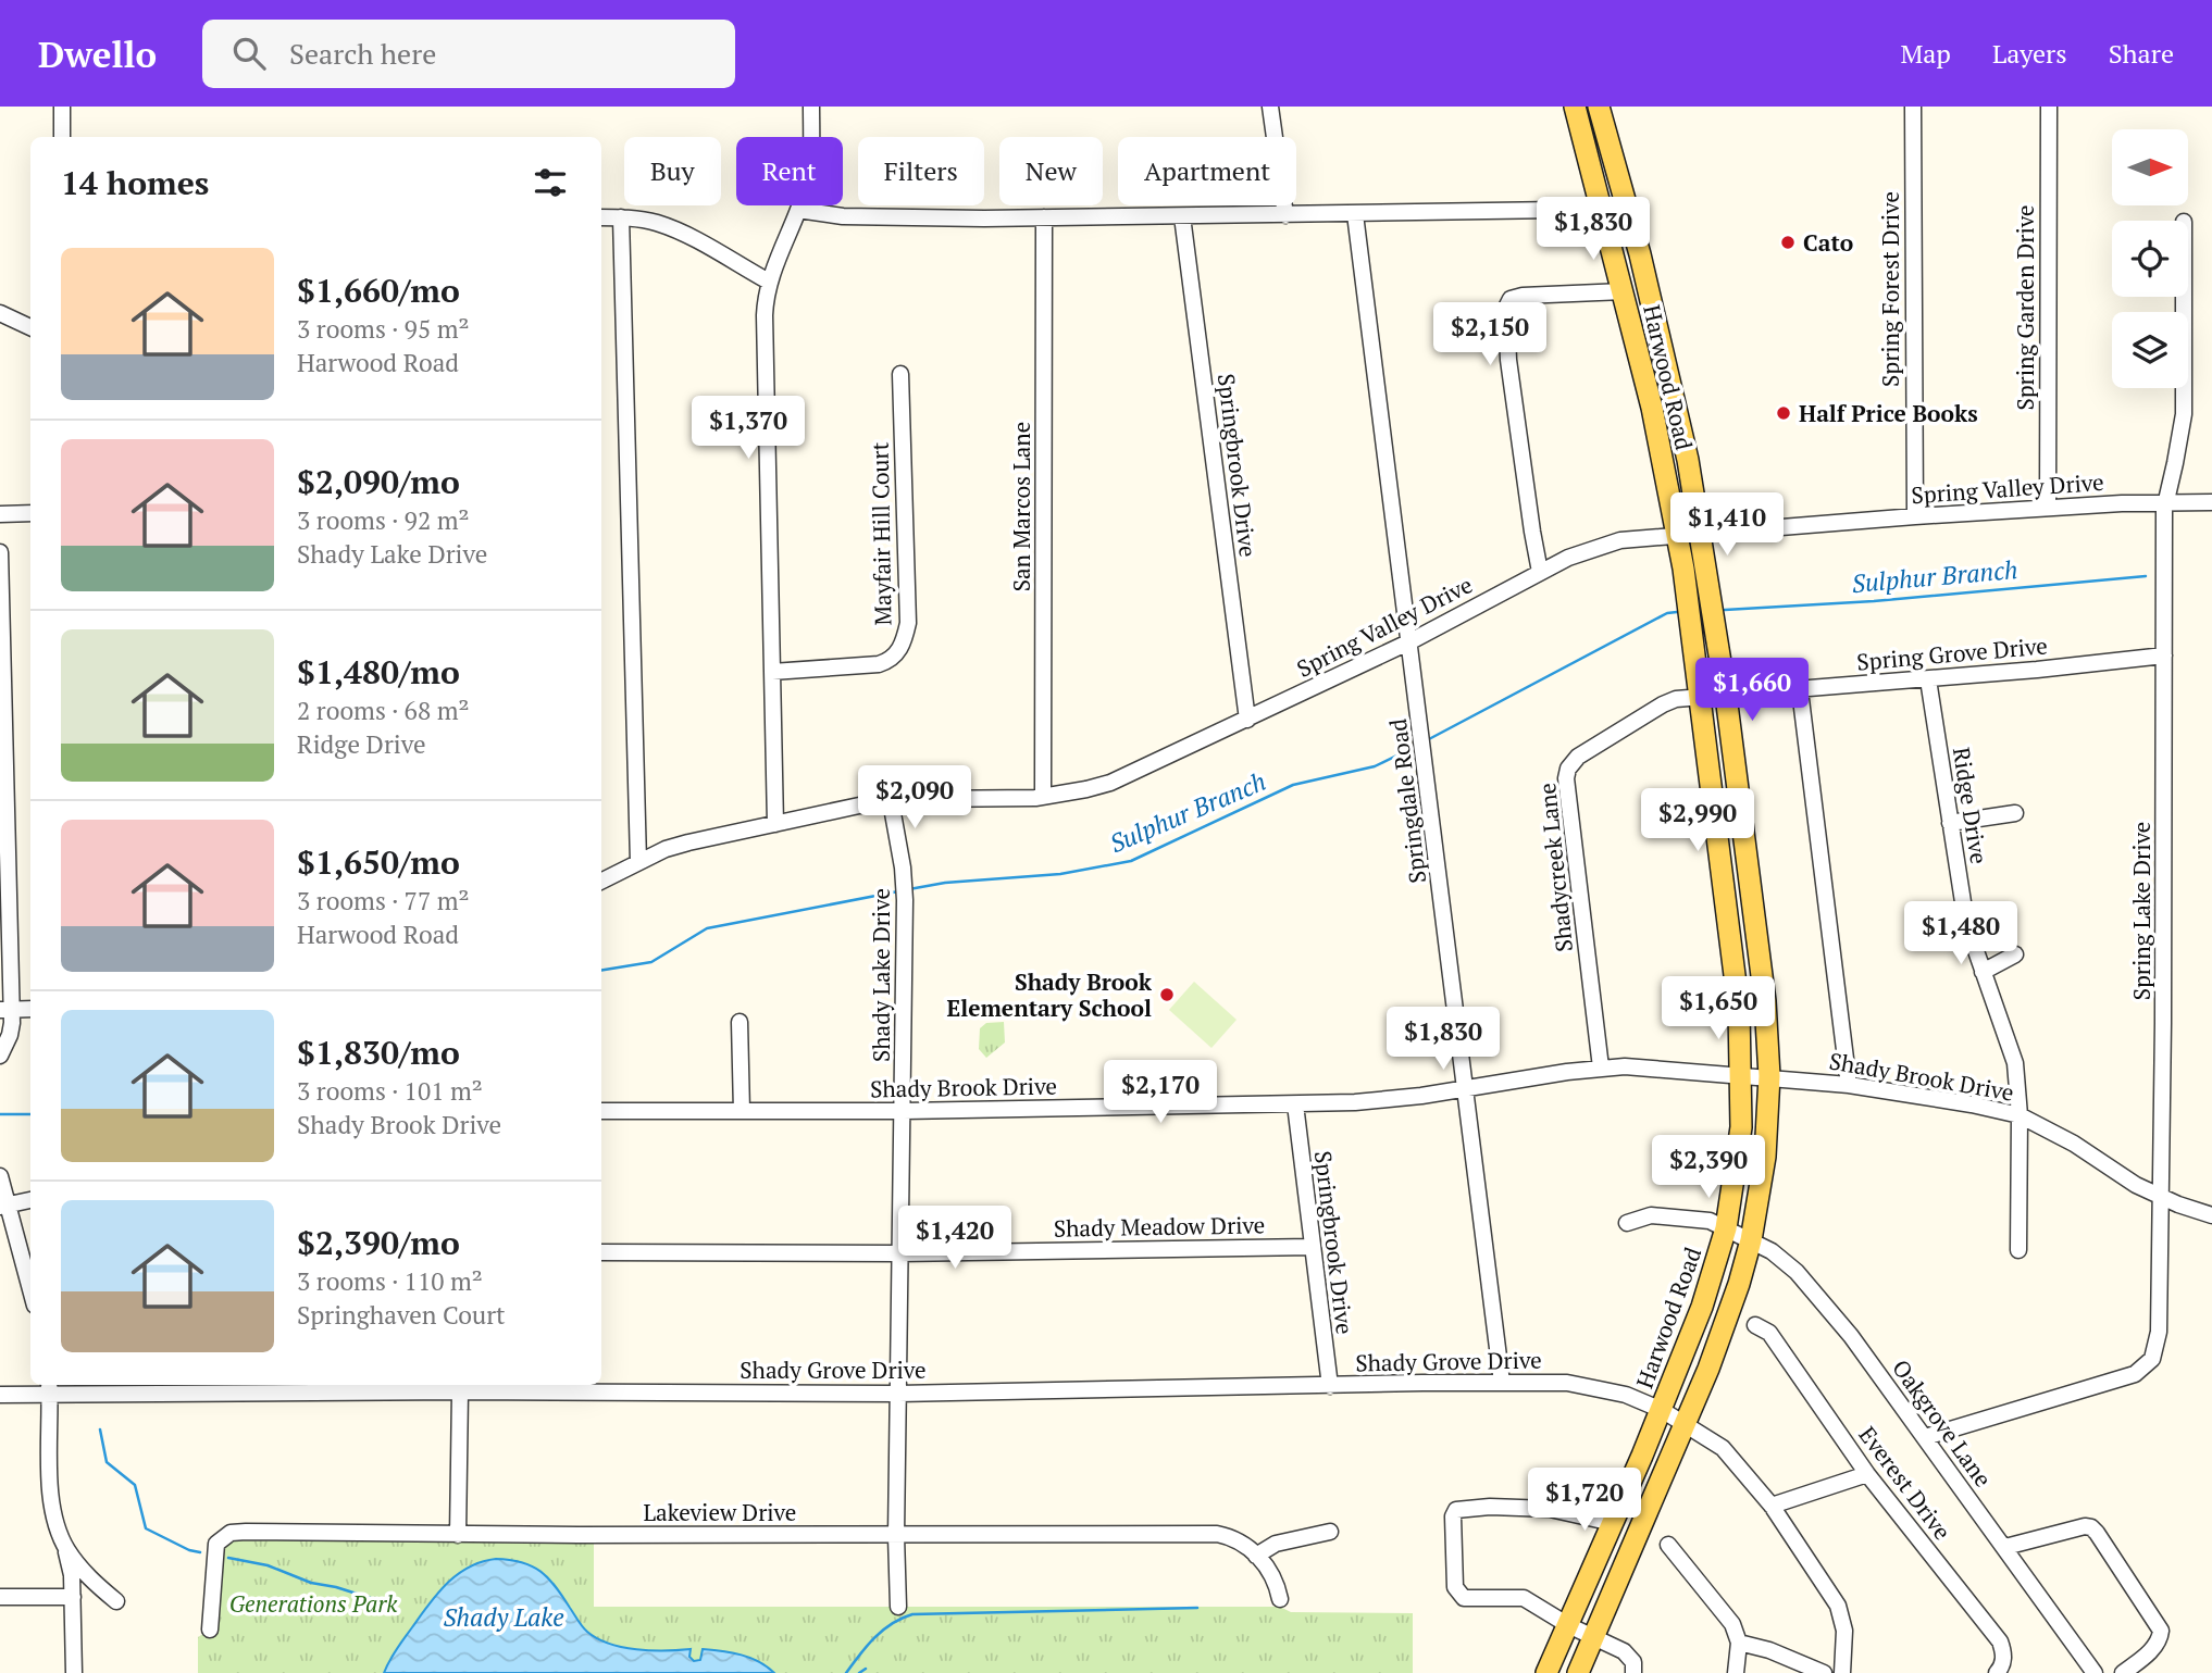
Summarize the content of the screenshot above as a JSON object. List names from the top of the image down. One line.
{"streets":{"main road":["Harwood Road"],"street":["Spring Forest Drive","Spring Garden Drive","Springbrook Drive","Spring Valley Drive","San Marcos Lane","Mayfair Hill Court","Spring Grove Drive","Springdale Road","Ridge Drive","Shadycreek Lane","Spring Lake Drive","Shady Lake Drive","Shady Brook Drive","Shady Meadow Drive","Shady Grove Drive","Oakgrove Lane","Everest Drive","Lakeview Drive"]},"crossings":[["Spring Forest Drive","Spring Valley Drive"],["Spring Garden Drive","Spring Valley Drive"],["Harwood Road","Spring Valley Drive"],["Harwood Road","Spring Grove Drive"],["Harwood Road","Shadycreek Lane"],["Harwood Road","Shady Brook Drive"],["Harwood Road","Shady Grove Drive"],["Harwood Road","Oakgrove Lane"],["Springbrook Drive","Spring Valley Drive"],["Springbrook Drive","Shady Brook Drive"],["Springbrook Drive","Shady Meadow Drive"],["Springbrook Drive","Shady Grove Drive"],["Spring Valley Drive","San Marcos Lane"],["Spring Valley Drive","Springdale Road"],["Spring Valley Drive","Spring Lake Drive"],["Spring Valley Drive","Shady Lake Drive"],["Spring Grove Drive","Ridge Drive"],["Spring Grove Drive","Shadycreek Lane"],["Spring Grove Drive","Spring Lake Drive"],["Springdale Road","Shady Brook Drive"],["Springdale Road","Shady Grove Drive"],["Ridge Drive","Shady Brook Drive"],["Shadycreek Lane","Shady Brook Drive"],["Spring Lake Drive","Shady Brook Drive"],["Spring Lake Drive","Oakgrove Lane"],["Shady Lake Drive","Shady Brook Drive"],["Shady Lake Drive","Shady Meadow Drive"],["Shady Lake Drive","Shady Grove Drive"],["Shady Lake Drive","Lakeview Drive"]],"water":["Sulphur Branch","Shady Lake"],"parks":["Generations Park"],"places":["Cato","Half Price Books","Shady Brook Elementary School"],"north":"right","page":{"header":"Dwello","search":"Search here","nav":["Map","Layers","Share"],"chip":["Buy","Rent","Filters","New","Apartment"],"heading":"14 homes","price":["$1,830","$2,150","$1,370","$1,410","$1,660","$2,090","$2,990","$1,480","$1,650","$1,830","$2,170","$2,390","$1,420","$1,720"],"list":[{"name":"$1,660/mo","note":"3 rooms · 95 m² · Harwood Road"},{"name":"$2,090/mo","note":"3 rooms · 92 m² · Shady Lake Drive"},{"name":"$1,480/mo","note":"2 rooms · 68 m² · Ridge Drive"},{"name":"$1,650/mo","note":"3 rooms · 77 m² · Harwood Road"},{"name":"$1,830/mo","note":"3 rooms · 101 m² · Shady Brook Drive"},{"name":"$2,390/mo","note":"3 rooms · 110 m² · Springhaven Court"}]}}
